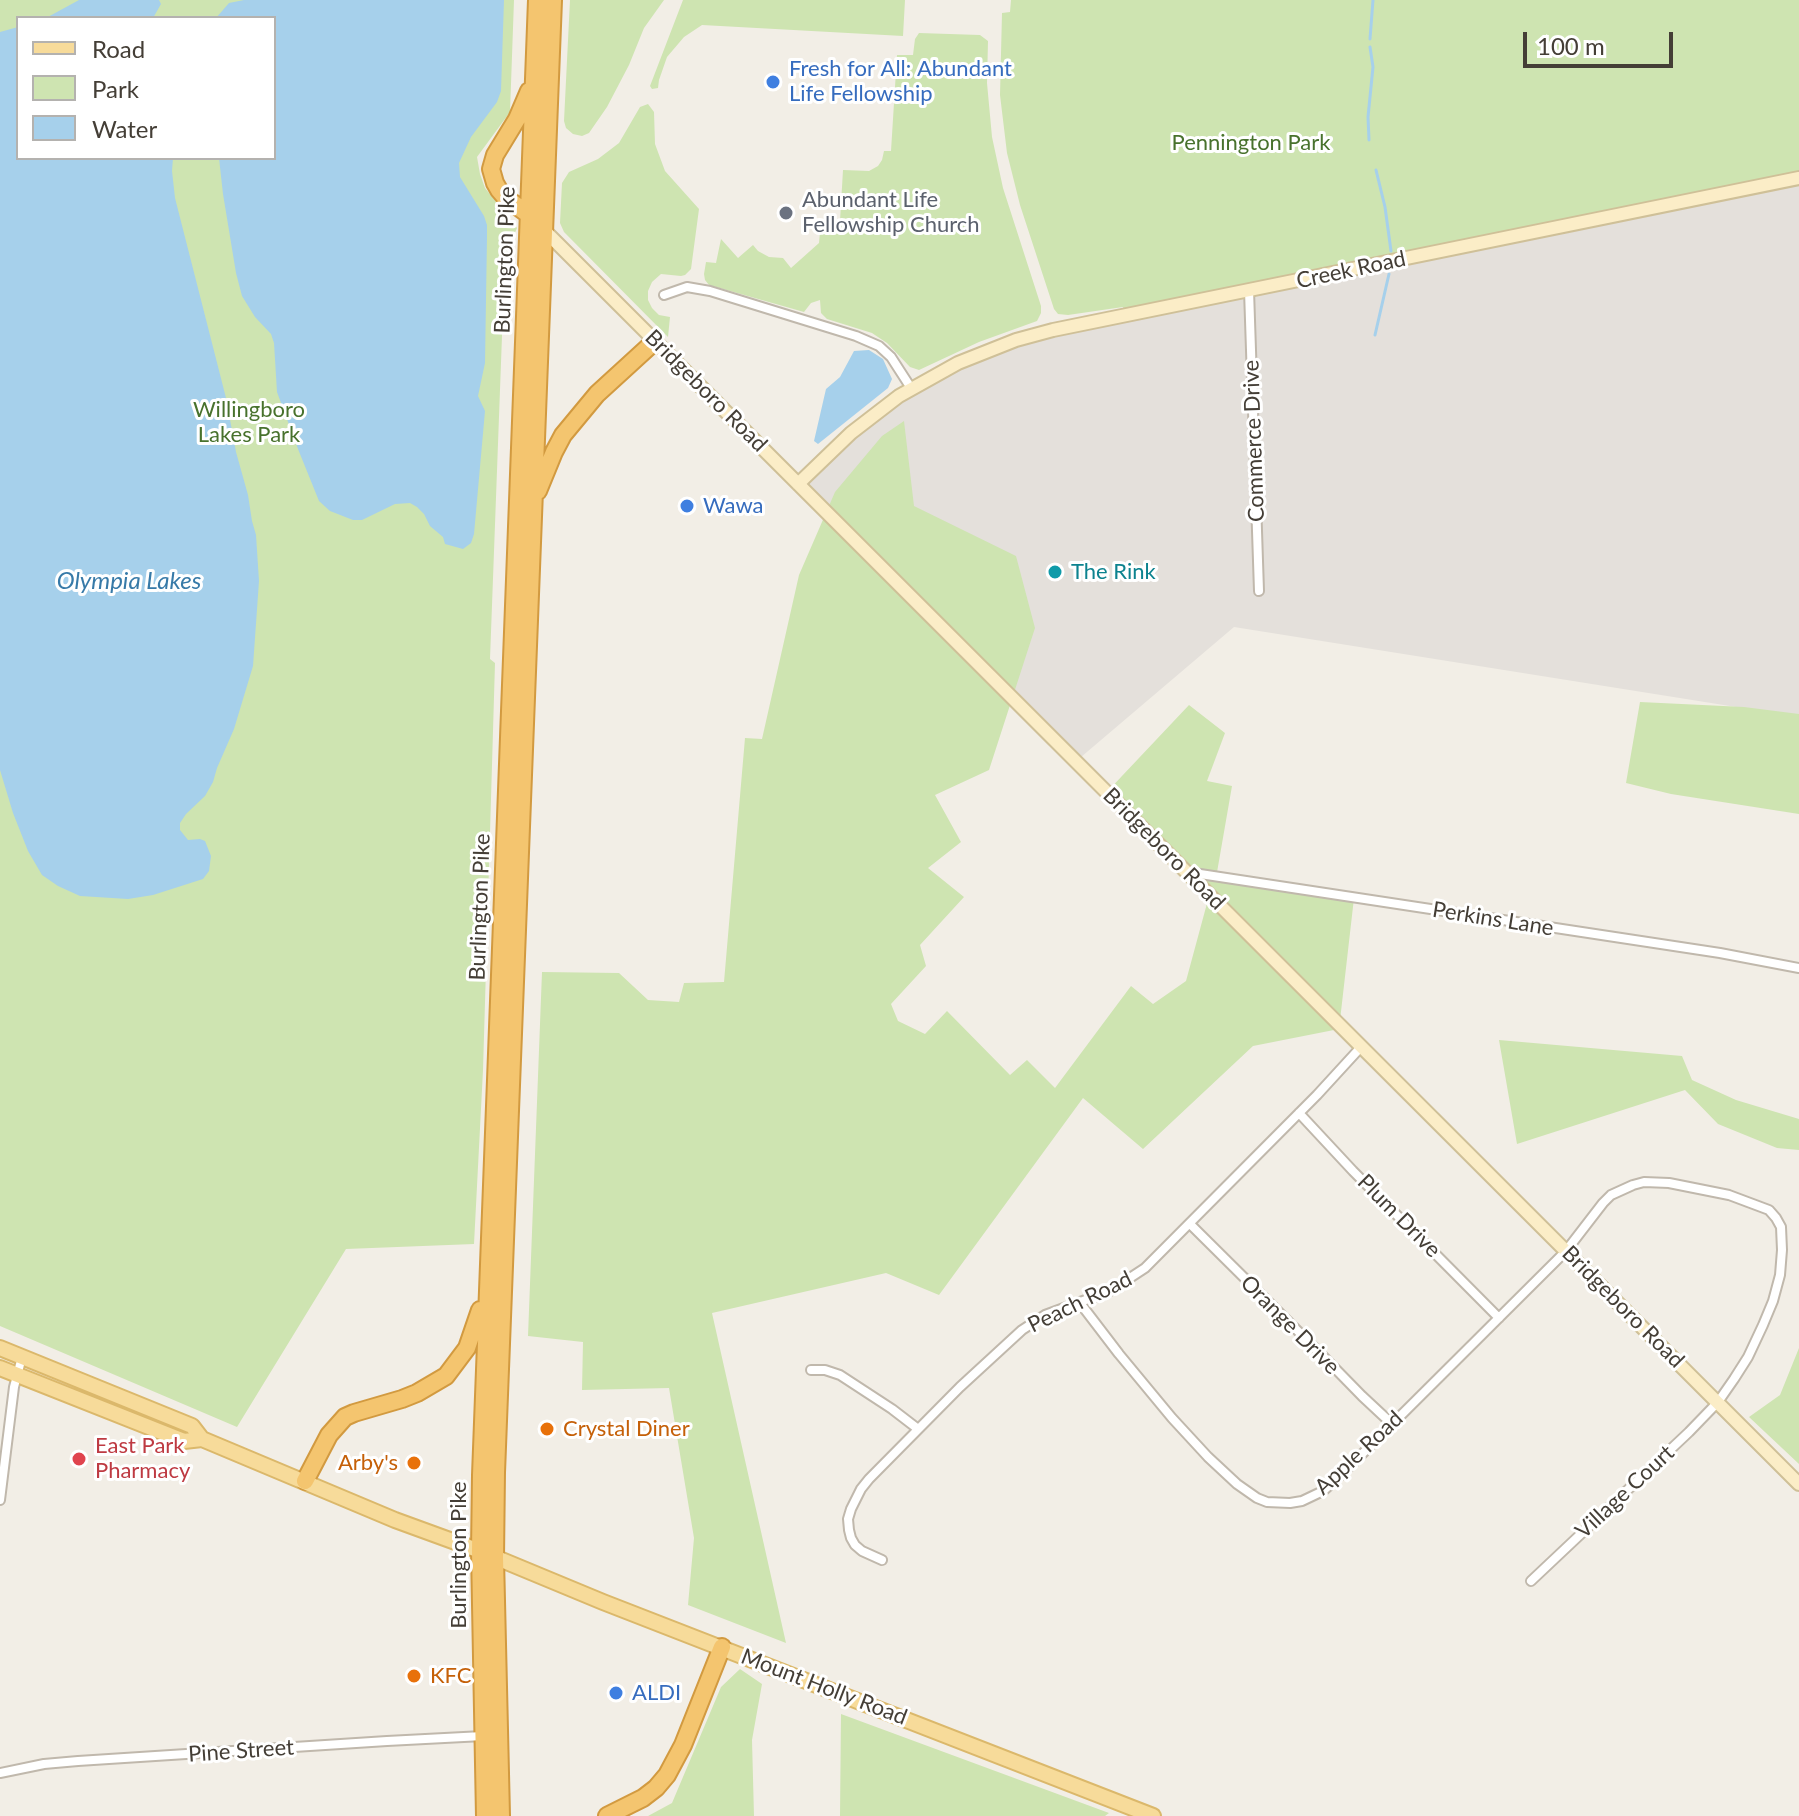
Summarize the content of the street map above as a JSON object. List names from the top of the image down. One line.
{"streets":{"highway":["Burlington Pike"],"main road":["Mount Holly Road"],"street":["Creek Road","Bridgeboro Road","Commerce Drive","Perkins Lane","Plum Drive","Peach Road","Orange Drive","Apple Road","Village Court","Pine Street"]},"crossings":[["Burlington Pike","Bridgeboro Road"],["Burlington Pike","Mount Holly Road"],["Burlington Pike","Pine Street"],["Creek Road","Bridgeboro Road"],["Creek Road","Commerce Drive"],["Bridgeboro Road","Perkins Lane"],["Bridgeboro Road","Peach Road"],["Bridgeboro Road","Apple Road"],["Bridgeboro Road","Village Court"],["Plum Drive","Peach Road"],["Plum Drive","Apple Road"],["Peach Road","Orange Drive"],["Peach Road","Apple Road"],["Orange Drive","Apple Road"],["Apple Road","Village Court"]],"water":["Olympia Lakes"],"parks":["Pennington Park","Willingboro Lakes Park"],"places":["Fresh for All: Abundant Life Fellowship","Abundant Life Fellowship Church","Wawa","The Rink","Crystal Diner","East Park Pharmacy","Arby's","KFC","ALDI"],"legend":["Road","Park","Water"],"scale_bar":"100 m"}
